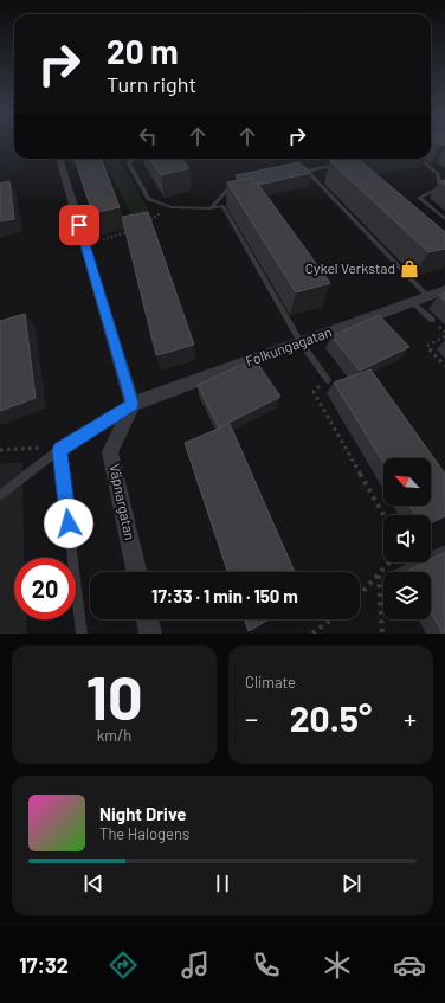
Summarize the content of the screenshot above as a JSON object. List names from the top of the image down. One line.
{"streets":{"street":["Folkungagatan","Väpnargatan"]},"crossings":[["Folkungagatan","Väpnargatan"]],"places":{"shop":["Cykel Verkstad"]},"north":"top left","page":{"turn":["20 m","Turn right"],"limit":"20","trip":"17:33 · 1 min · 150 m","tile":[["10","km/h"],"Climate"],"heat":["−","20.5°","+"],"song":["Night Drive","The Halogens"],"tabs":"17:32"}}
